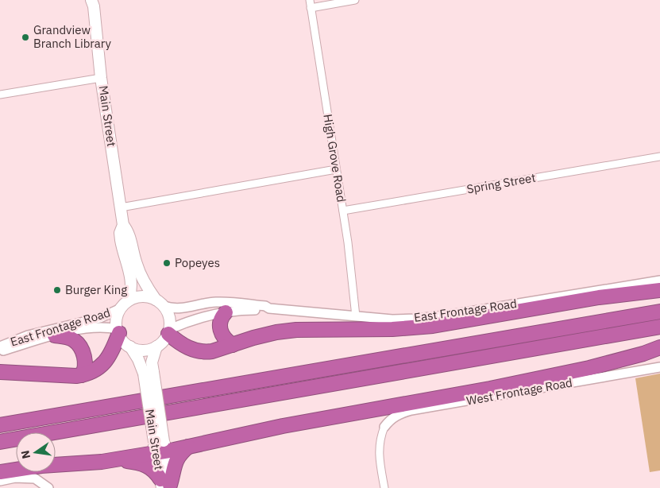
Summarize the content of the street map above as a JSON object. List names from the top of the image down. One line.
{"streets":{"main road":["Main Street"],"street":["High Grove Road","Spring Street","East Frontage Road","West Frontage Road"]},"crossings":[["Main Street","East Frontage Road"],["High Grove Road","Spring Street"],["High Grove Road","East Frontage Road"]],"places":["Grandview Branch Library","Popeyes","Burger King"],"north":"left"}
